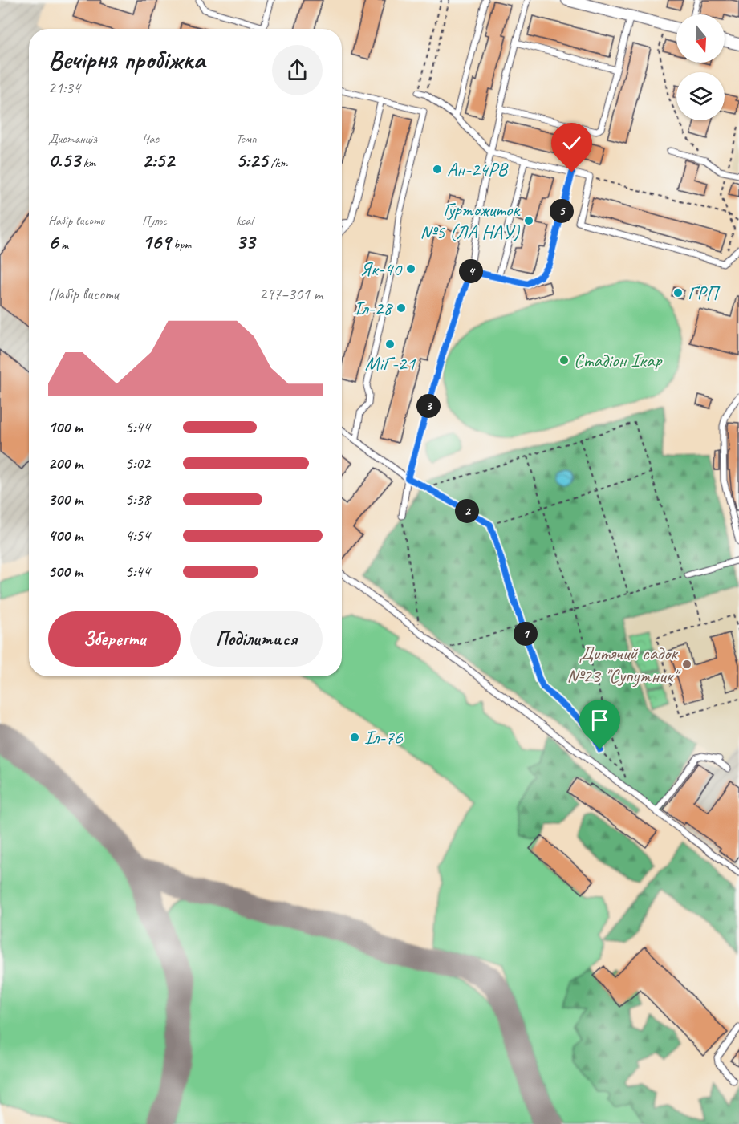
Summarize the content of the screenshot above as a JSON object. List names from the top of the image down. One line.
{"places":["Ан-24РВ","Гуртожиток №5 (ЛА НАУ)","Як-40","ГРП","Іл-28","МіГ-21","Стадіон Ікар","Дитячий садок №23 \"Супутник\"","Іл-76"],"north":"bottom","page":{"heading":["Вечірня пробіжка","21:34"],"stats":[["Дистанція","0.53 km"],["Час","2:52"],["Темп","5:25 /km"],["Набір висоти","6 m"],["Пульс","169 bpm"],["kcal","33"]],"pins":["5","4","3","2","1"],"chart":["Набір висоти","297–301 m"],"list":[{"name":"100 m","note":"5:44"},{"name":"200 m","note":"5:02"},{"name":"300 m","note":"5:38"},{"name":"400 m","note":"4:54"},{"name":"500 m","note":"5:44"}],"buttons":["Зберегти","Поділитися"]}}
